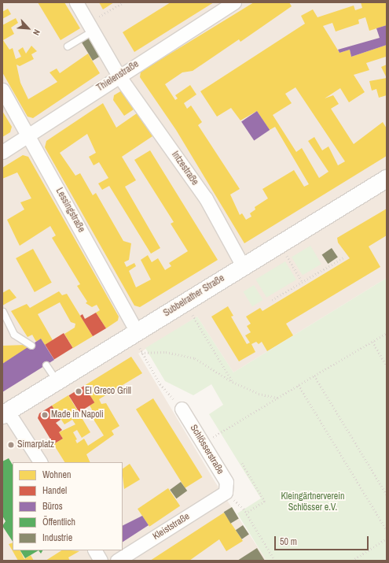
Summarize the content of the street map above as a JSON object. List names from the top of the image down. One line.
{"streets":{"main road":["Subbelrather Straße"],"street":["Thielenstraße","Intzestraße","Lessingstraße","Schlösserstraße","Kleiststraße"]},"crossings":[["Thielenstraße","Intzestraße"],["Thielenstraße","Lessingstraße"],["Intzestraße","Subbelrather Straße"],["Lessingstraße","Subbelrather Straße"],["Schlösserstraße","Kleiststraße"]],"parks":["Kleingärtnerverein Schlösser e.V."],"places":["El Greco Grill","Made in Napoli","Simarplatz"],"legend":["Wohnen","Handel","Büros","Öffentlich","Industrie"],"scale_bar":"50 m","north":"bottom right"}
